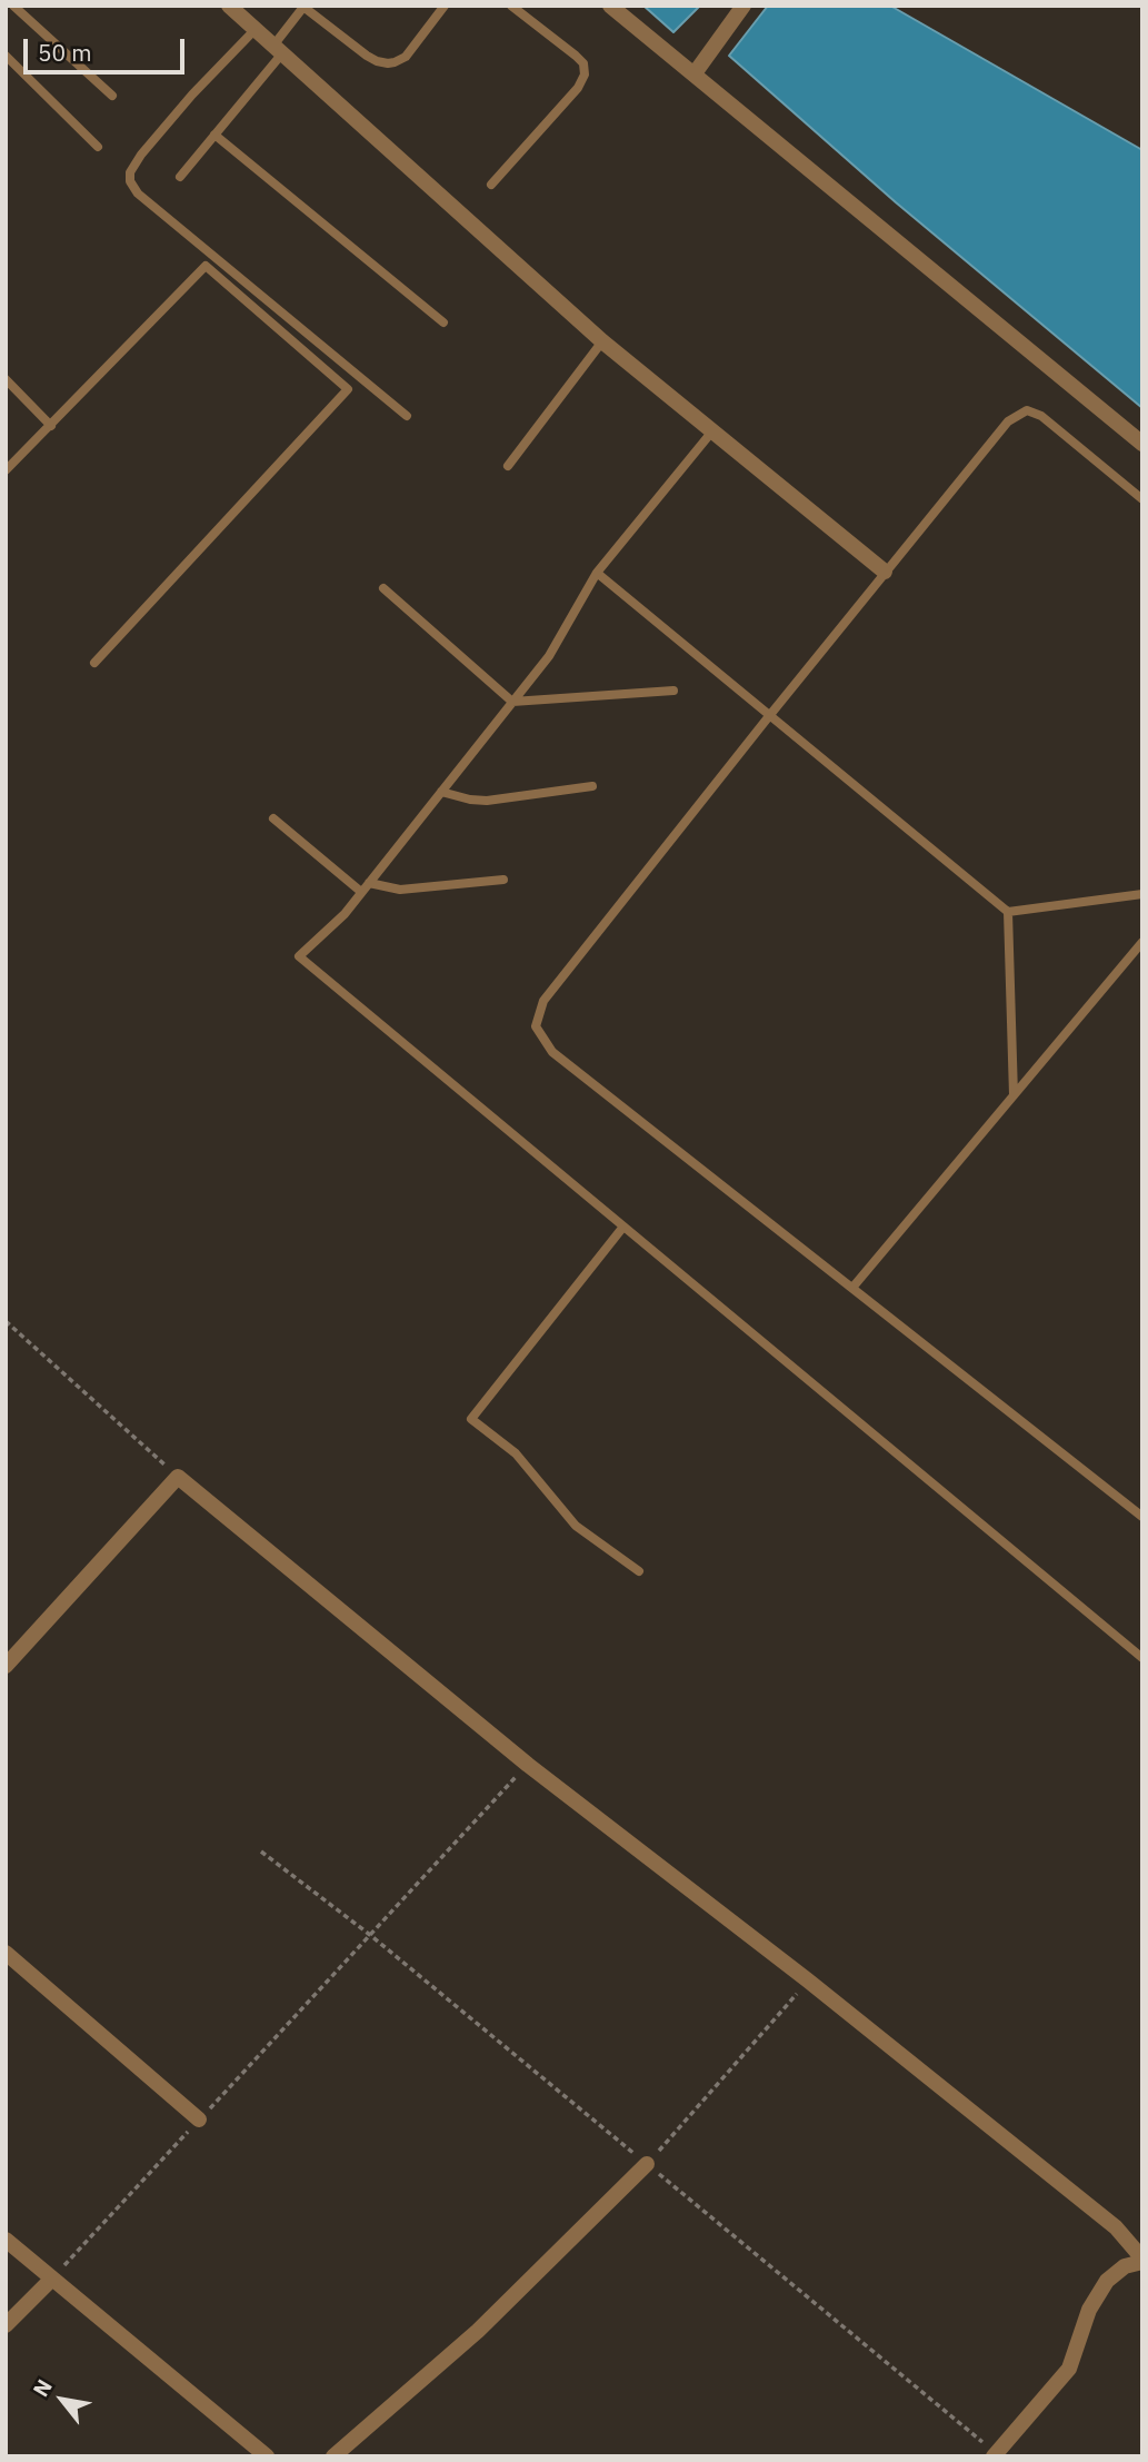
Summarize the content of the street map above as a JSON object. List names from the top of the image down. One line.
{"scale_bar":"50 m","north":"top left"}
